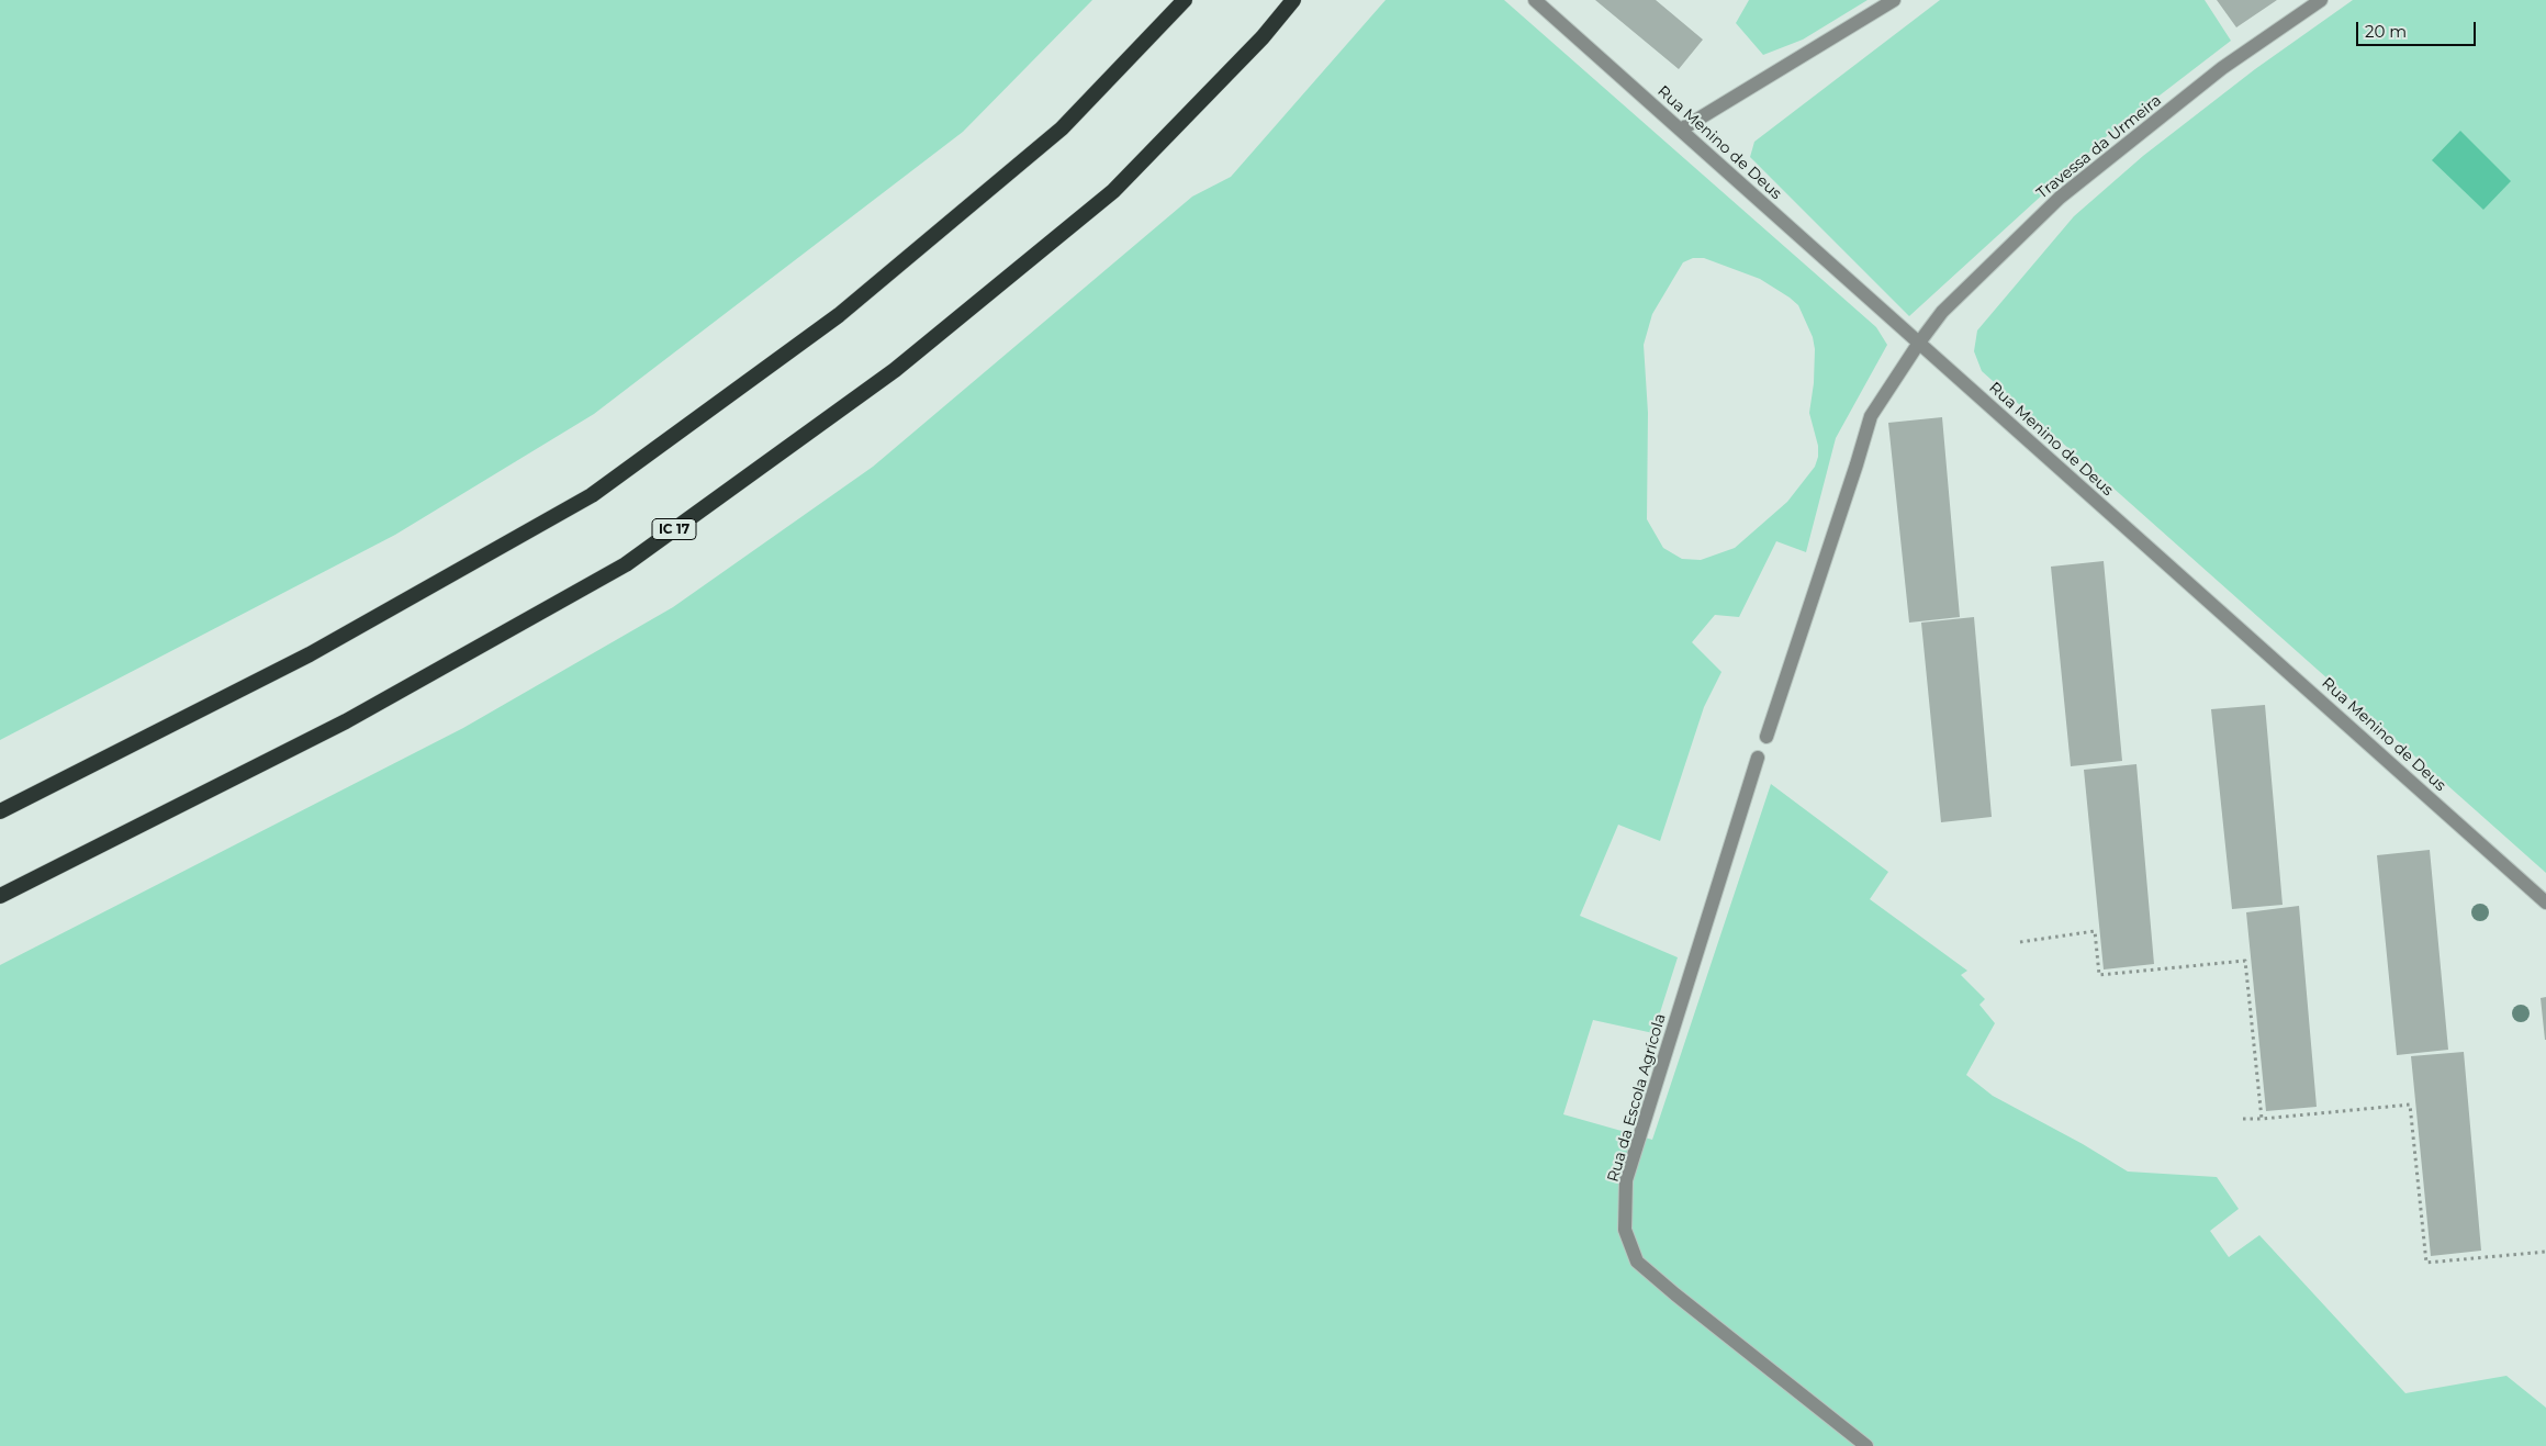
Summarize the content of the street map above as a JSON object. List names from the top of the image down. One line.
{"streets":{"highway":["IC 17"],"street":["Rua Menino de Deus","Travessa da Urmeira","Rua da Escola Agrícola"]},"crossings":[["Rua Menino de Deus","Travessa da Urmeira"]],"scale_bar":"20 m"}
